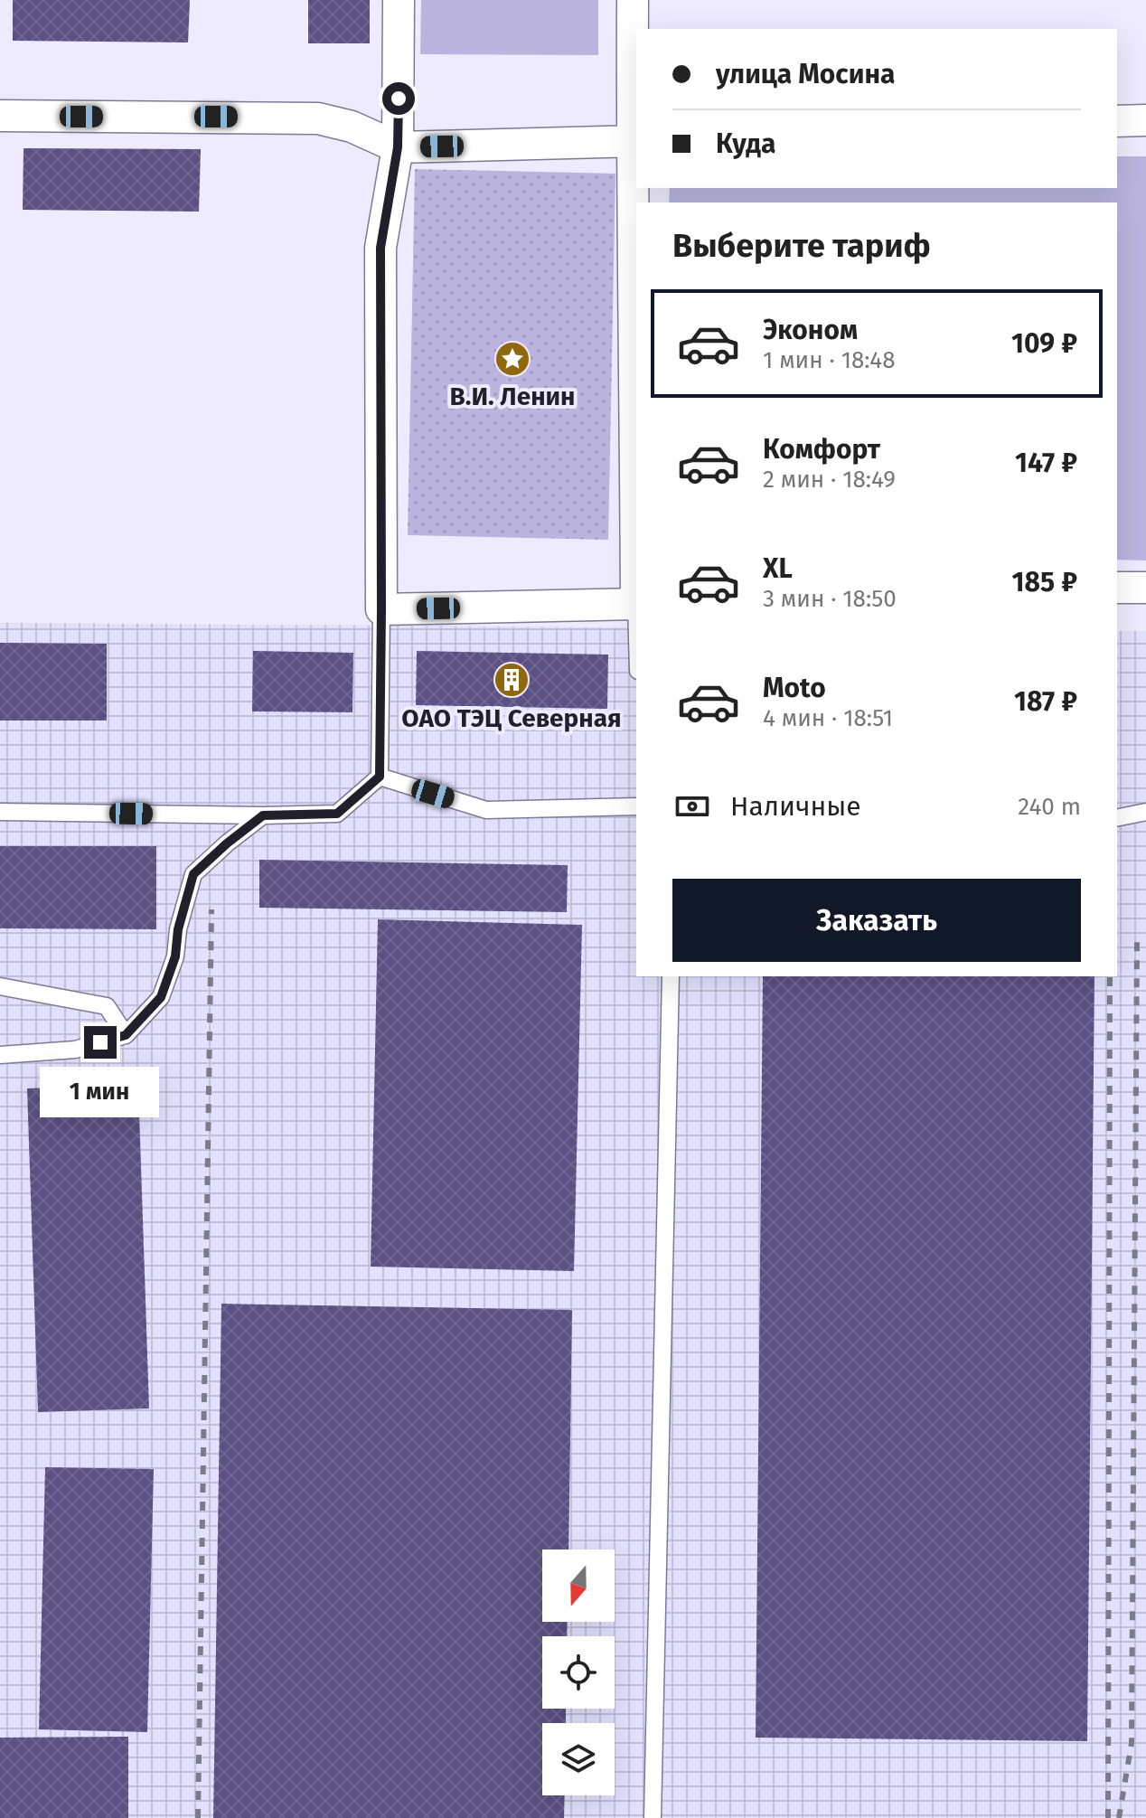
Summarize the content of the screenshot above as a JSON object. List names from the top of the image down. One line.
{"places":{"place":["В.И. Ленин"],"building":["ОАО ТЭЦ Северная"]},"north":"bottom","page":{"banner":["улица Мосина","Куда"],"heading":"Выберите тариф","list":[{"name":"Эконом","note":"1 мин · 18:48","value":"109 ₽"},{"name":"Комфорт","note":"2 мин · 18:49","value":"147 ₽"},{"name":"XL","note":"3 мин · 18:50","value":"185 ₽"},{"name":"Moto","note":"4 мин · 18:51","value":"187 ₽"}],"pay":["Наличные","240 m"],"buttons":"Заказать","bubble":"1 мин"}}
